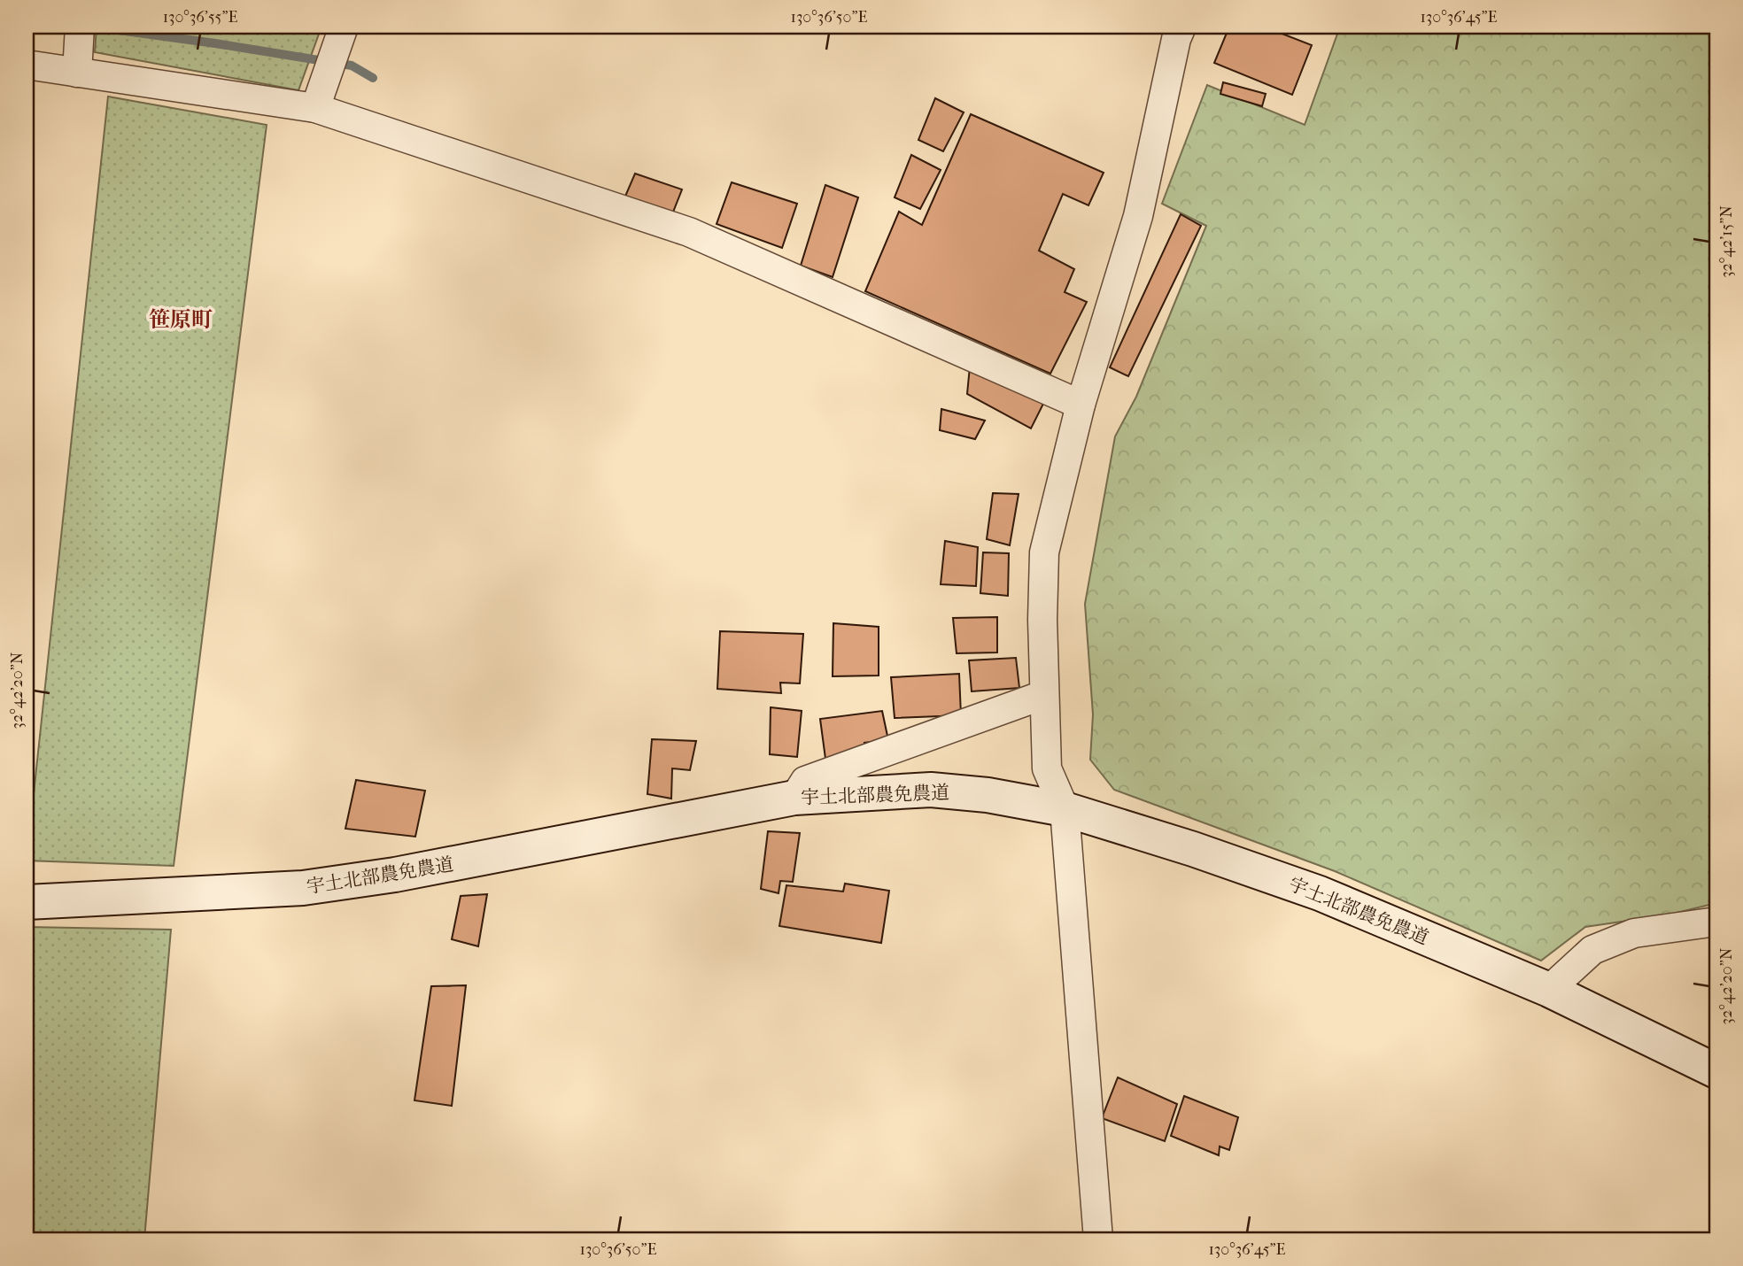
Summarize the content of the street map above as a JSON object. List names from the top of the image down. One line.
{"streets":{"street":["宇土北部農免農道"]},"districts":["笹原町"],"coordinates":["130°36'55\"E","130°36'50\"E","130°36'45\"E","32°42'15\"N","32°42'20\"N"]}
